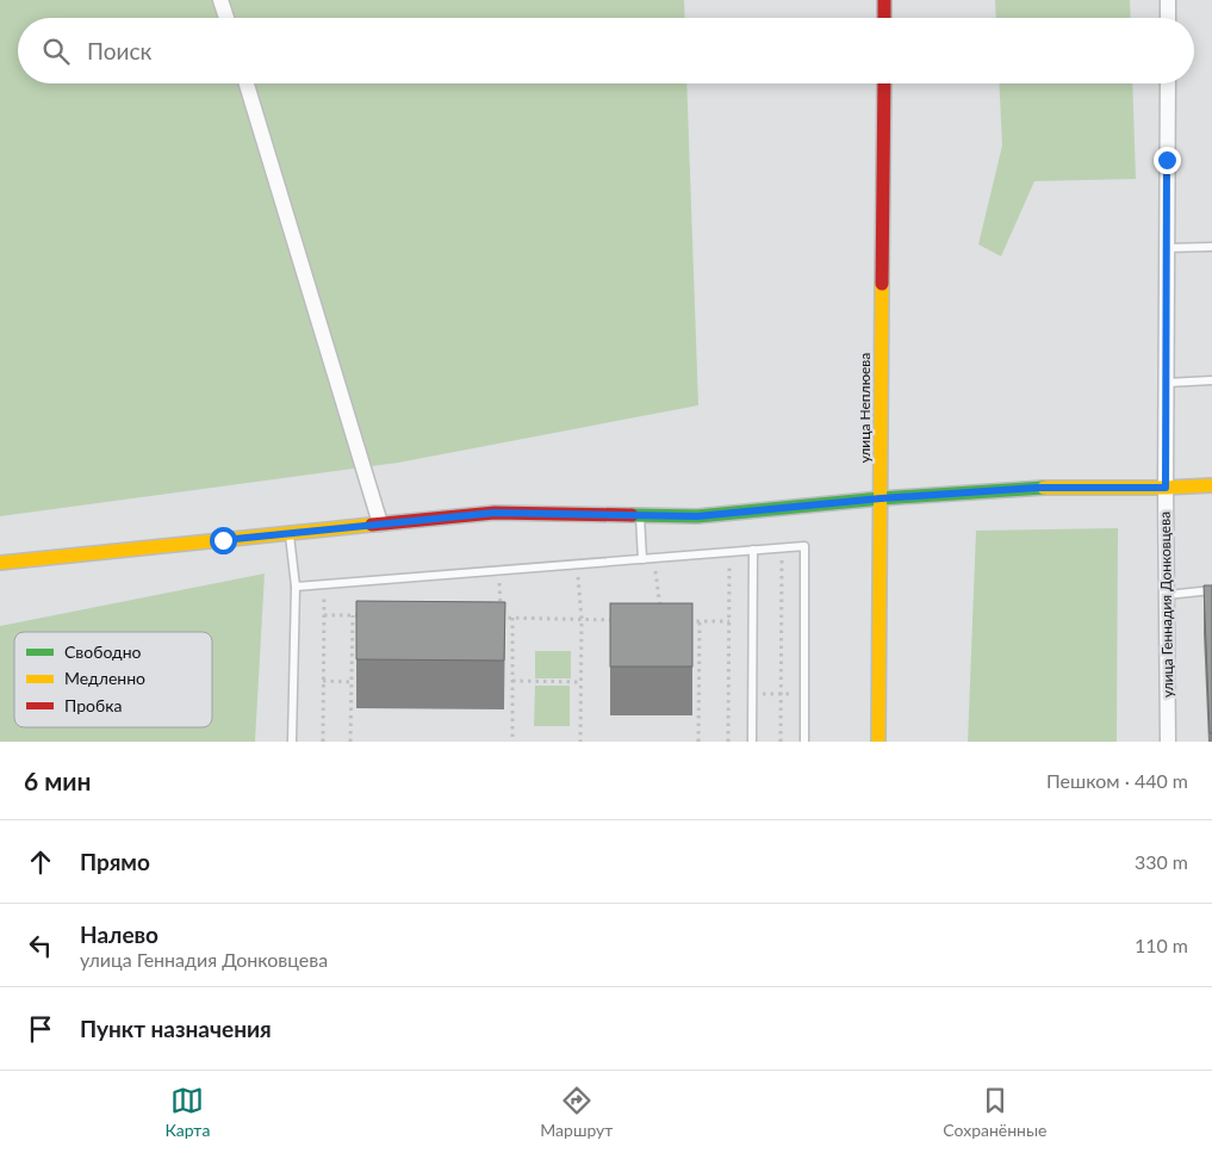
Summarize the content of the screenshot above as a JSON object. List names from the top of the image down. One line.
{"streets":{"street":["улица Неплюева","улица Геннадия Донковцева"]},"legend":["Свободно","Медленно","Пробка"],"page":{"search":"Поиск","heading":["6 мин","Пешком · 440 m"],"list":[["Прямо","330 m"],["Налево","улица Геннадия Донковцева","110 m"],"Пункт назначения"],"nav":["Карта","Маршрут","Сохранённые"]}}
